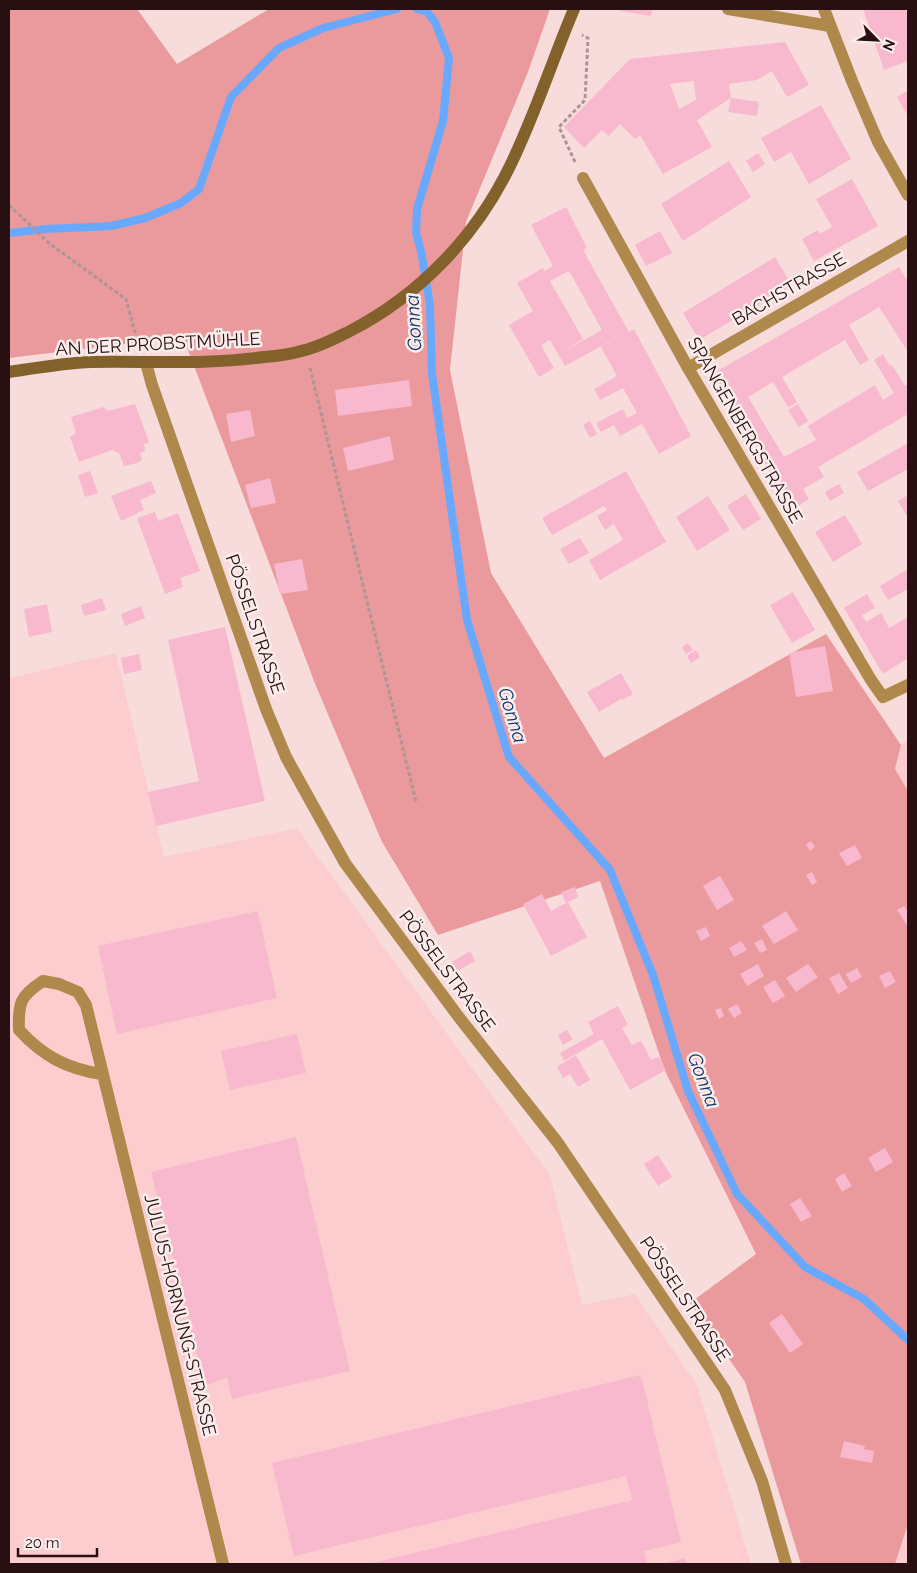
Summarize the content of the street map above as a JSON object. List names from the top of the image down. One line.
{"streets":{"street":["BACHSTRASSE","AN DER PROBSTMÜHLE","SPANGENBERGSTRASSE","PÖSSELSTRASSE","JULIUS-HORNUNG-STRASSE"]},"crossings":[["BACHSTRASSE","SPANGENBERGSTRASSE"],["AN DER PROBSTMÜHLE","PÖSSELSTRASSE"]],"water":["Gonna"],"scale_bar":"20 m","north":"bottom right"}
